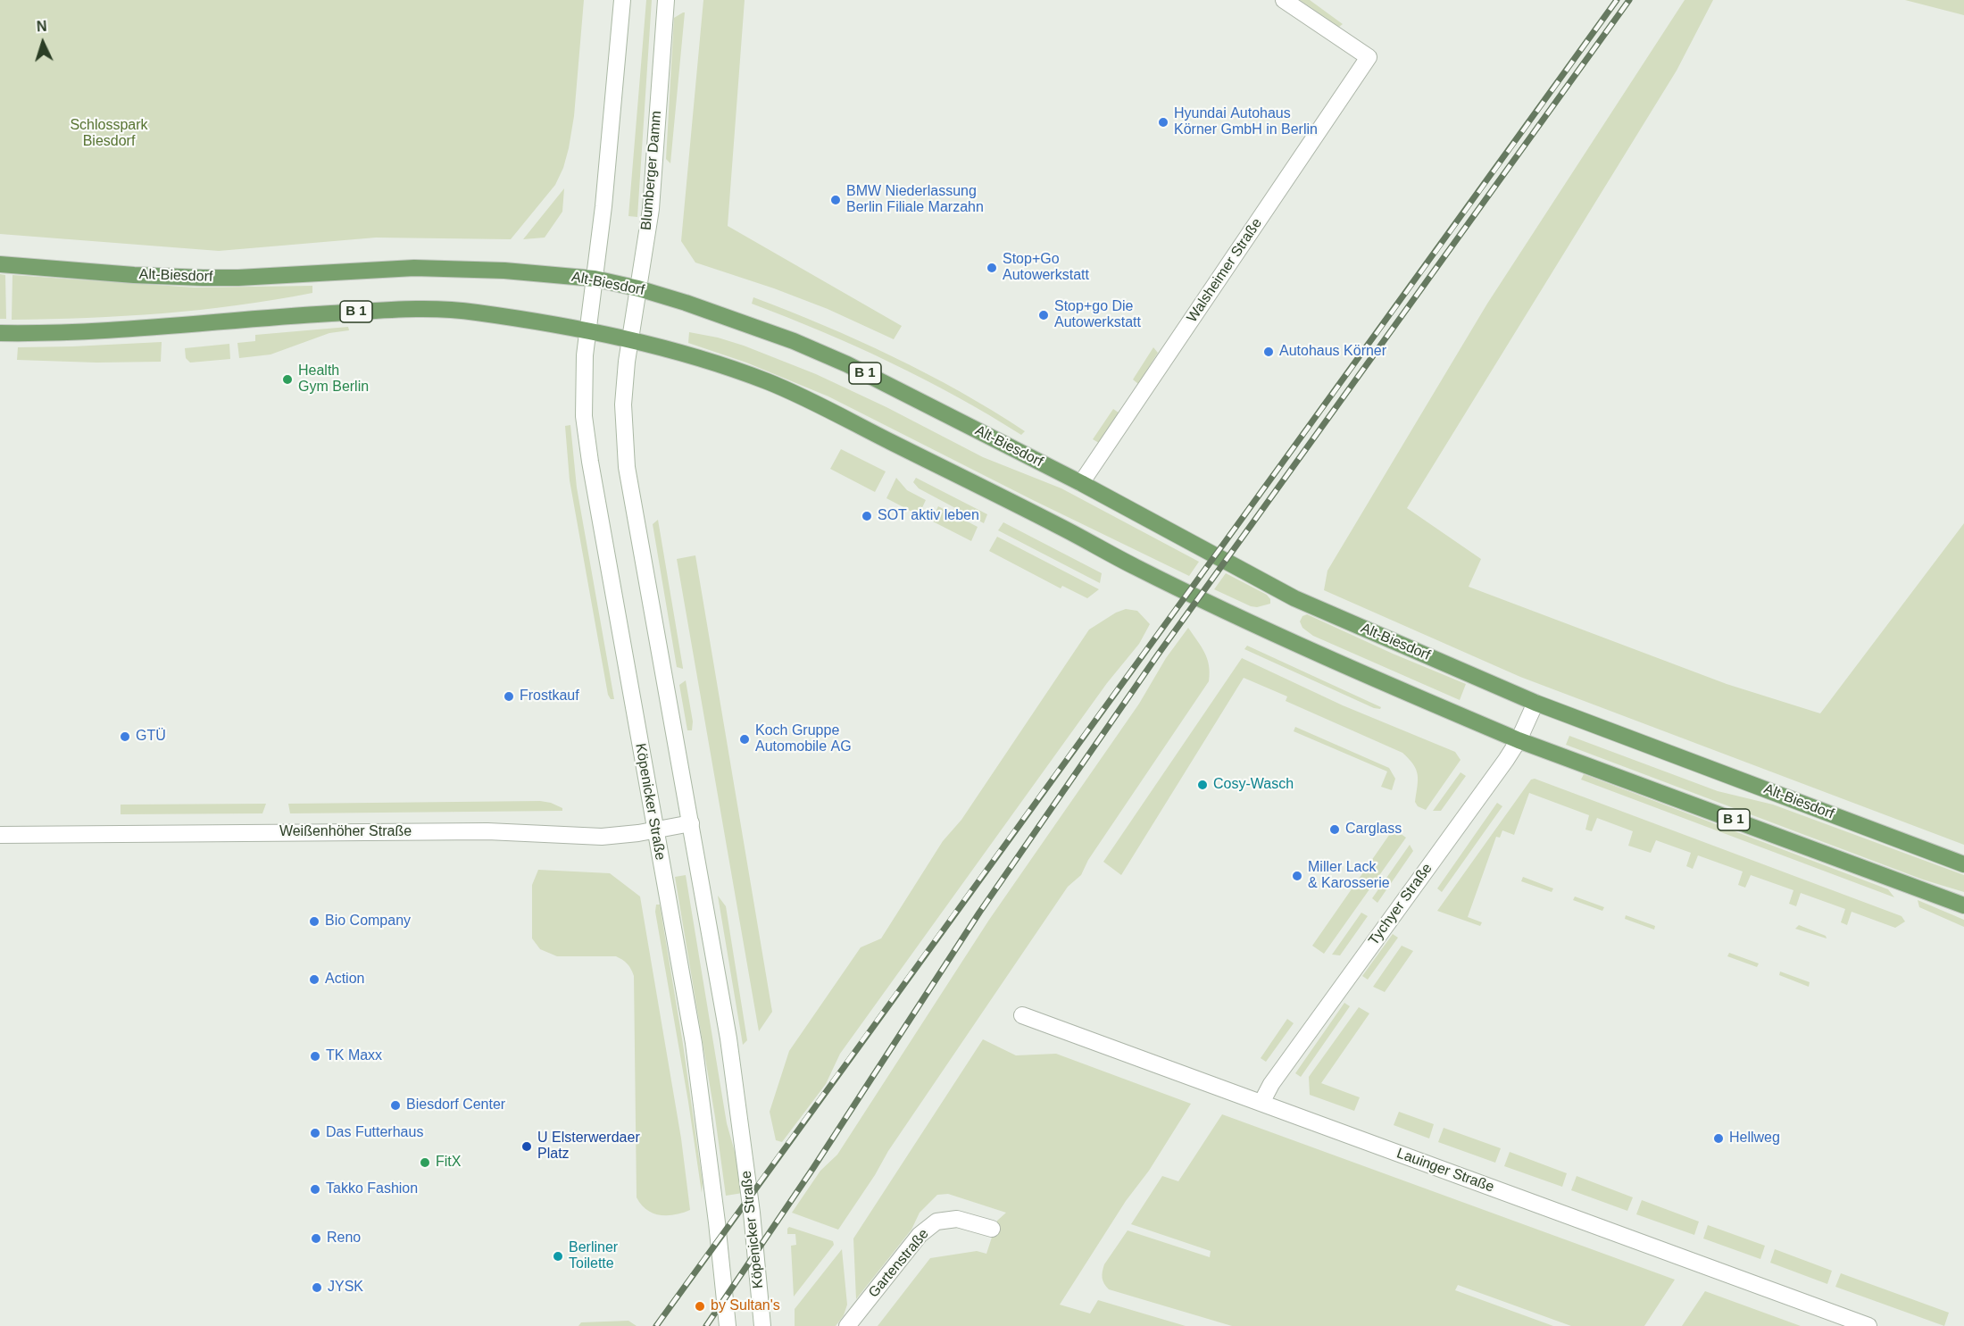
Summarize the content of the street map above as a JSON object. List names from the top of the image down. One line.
{"streets":{"main road":["Alt-Biesdorf","B 1"],"street":["Blumberger Damm","Walsheimer Straße","Köpenicker Straße","Weißenhöher Straße","Tychyer Straße","Lauinger Straße","Gartenstraße"]},"crossings":[["Blumberger Damm","Alt-Biesdorf"],["Blumberger Damm","B 1"],["Blumberger Damm","Köpenicker Straße"],["Walsheimer Straße","Alt-Biesdorf"],["Alt-Biesdorf","Köpenicker Straße"],["Alt-Biesdorf","Tychyer Straße"],["B 1","Köpenicker Straße"],["B 1","Tychyer Straße"],["Köpenicker Straße","Weißenhöher Straße"],["Tychyer Straße","Lauinger Straße"]],"parks":["Schlosspark Biesdorf"],"places":["Hyundai Autohaus Körner GmbH in Berlin","BMW Niederlassung Berlin Filiale Marzahn","Stop+Go Autowerkstatt","Stop+go Die Autowerkstatt","Autohaus Körner","Health Gym Berlin","SOT aktiv leben","Frostkauf","GTÜ","Koch Gruppe Automobile AG","Cosy-Wasch","Carglass","Miller Lack & Karosserie","Bio Company","Action","TK Maxx","Biesdorf Center","Das Futterhaus","Hellweg","U Elsterwerdaer Platz","FitX","Takko Fashion","Reno","Berliner Toilette","JYSK","by Sultan's"],"north":"top"}
